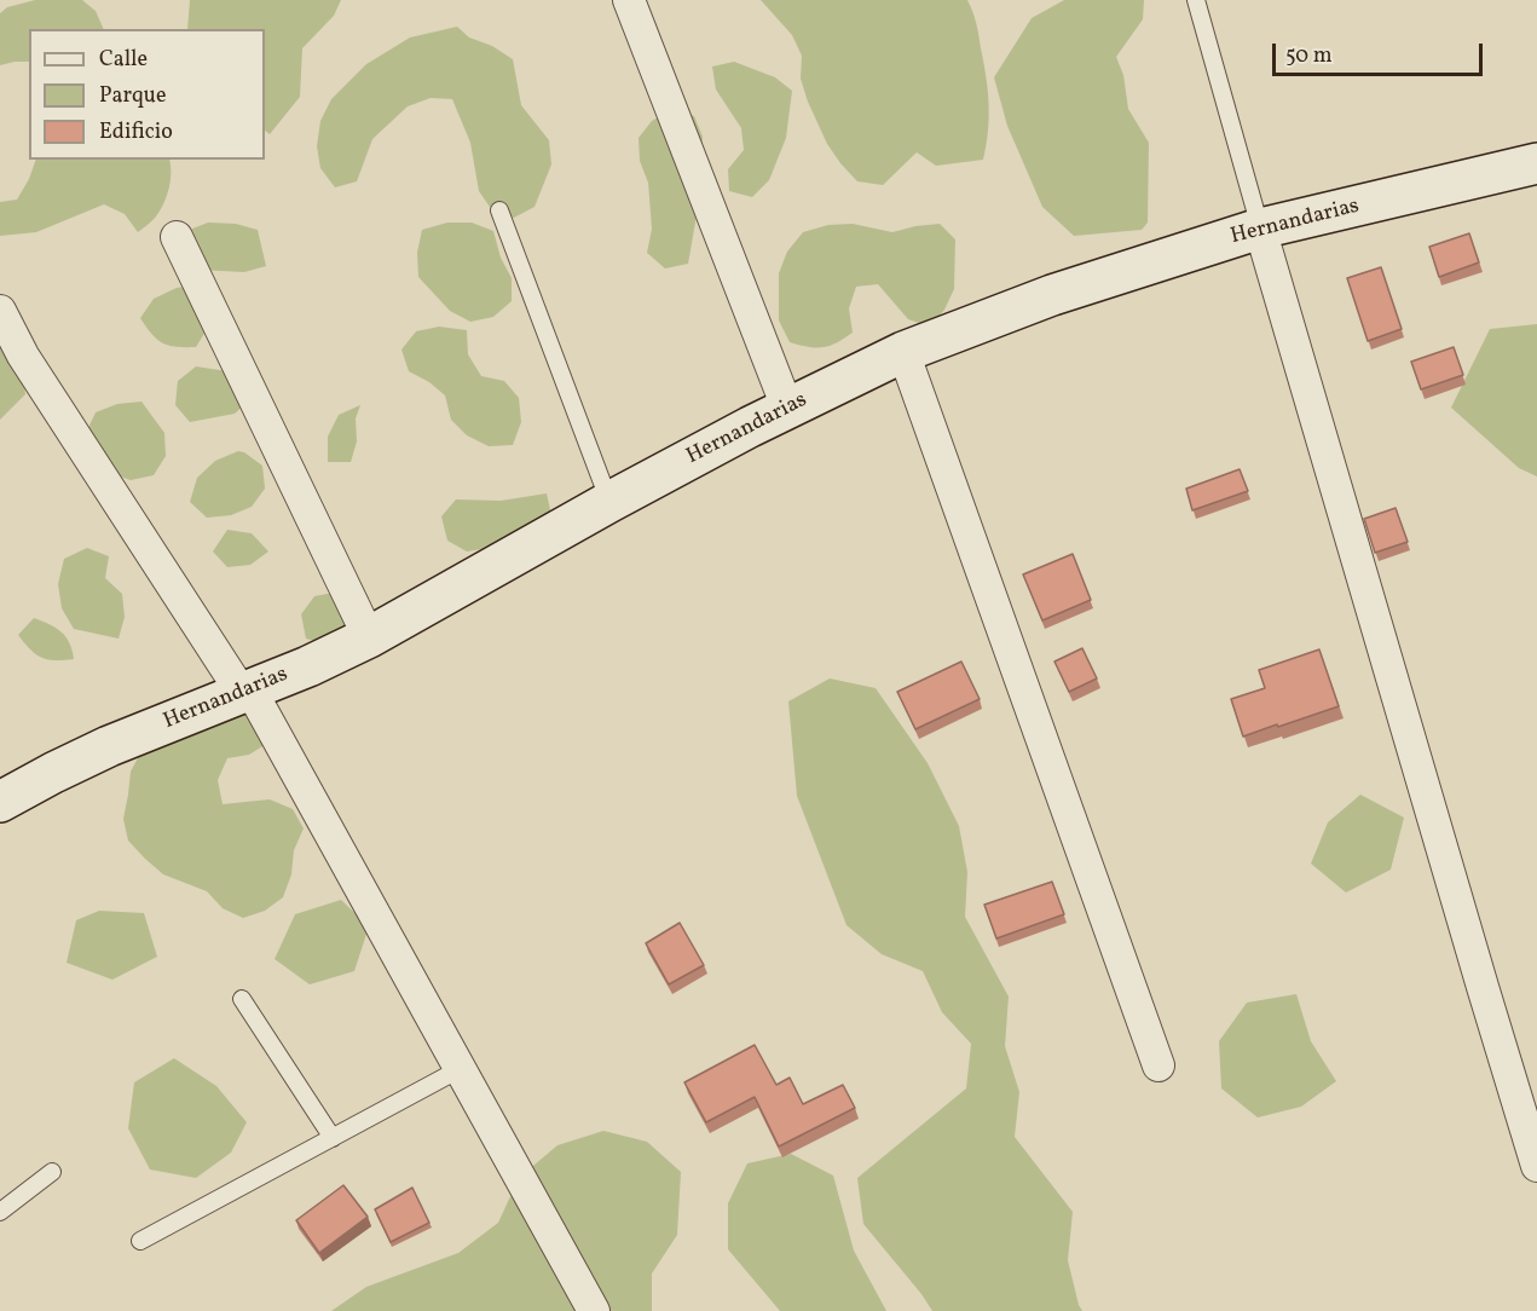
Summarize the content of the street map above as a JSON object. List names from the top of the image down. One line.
{"streets":{"street":["Hernandarias"]},"legend":["Calle","Parque","Edificio"],"scale_bar":"50 m"}
